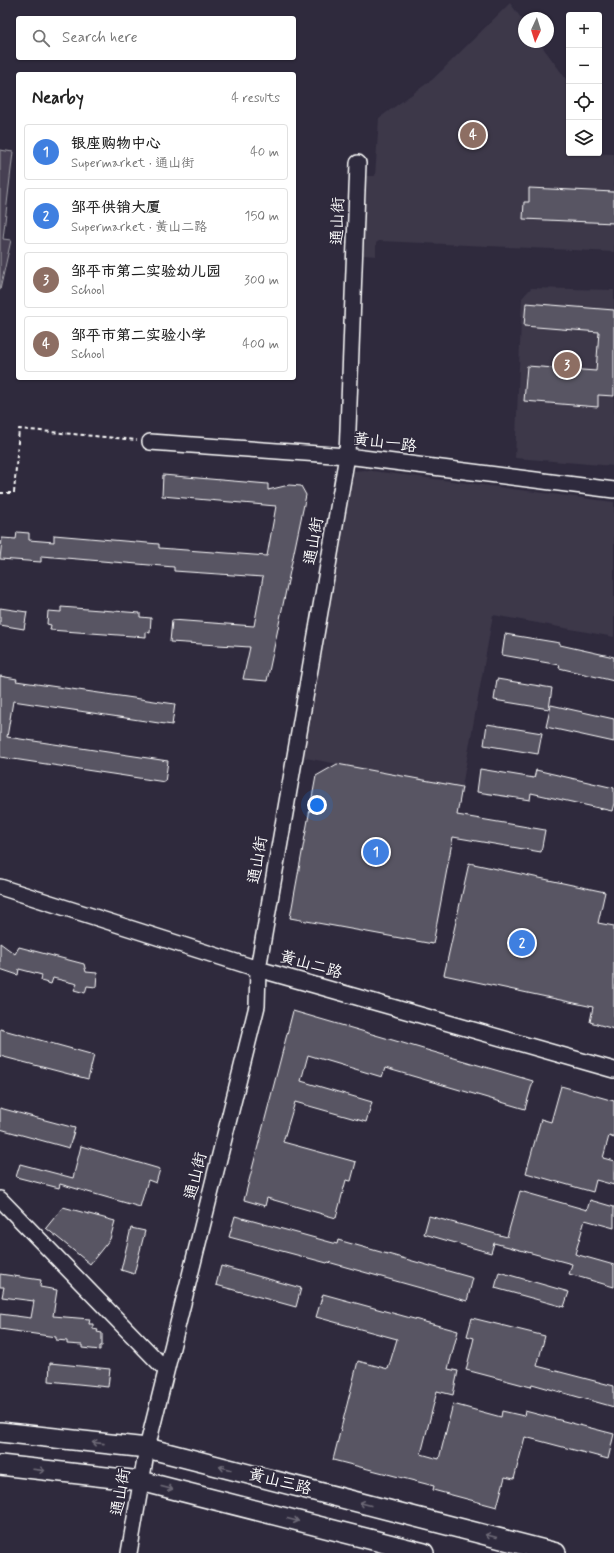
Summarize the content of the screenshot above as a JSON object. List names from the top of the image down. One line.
{"streets":{"main road":["黄山三路"],"street":["通山街","黄山一路","黄山二路"]},"crossings":[["通山街","黄山一路"],["通山街","黄山二路"],["通山街","黄山三路"]],"north":"bottom","page":{"map_buttons":["+","−"],"search":"Search here","heading":["Nearby","4 results"],"pins":["4","3","1","2"],"list":[{"mark":"1","name":"银座购物中心","note":"Supermarket · 通山街","value":"40 m"},{"mark":"2","name":"邹平供销大厦","note":"Supermarket · 黄山二路","value":"150 m"},{"mark":"3","name":"邹平市第二实验幼儿园","note":"School","value":"300 m"},{"mark":"4","name":"邹平市第二实验小学","note":"School","value":"400 m"}]}}
